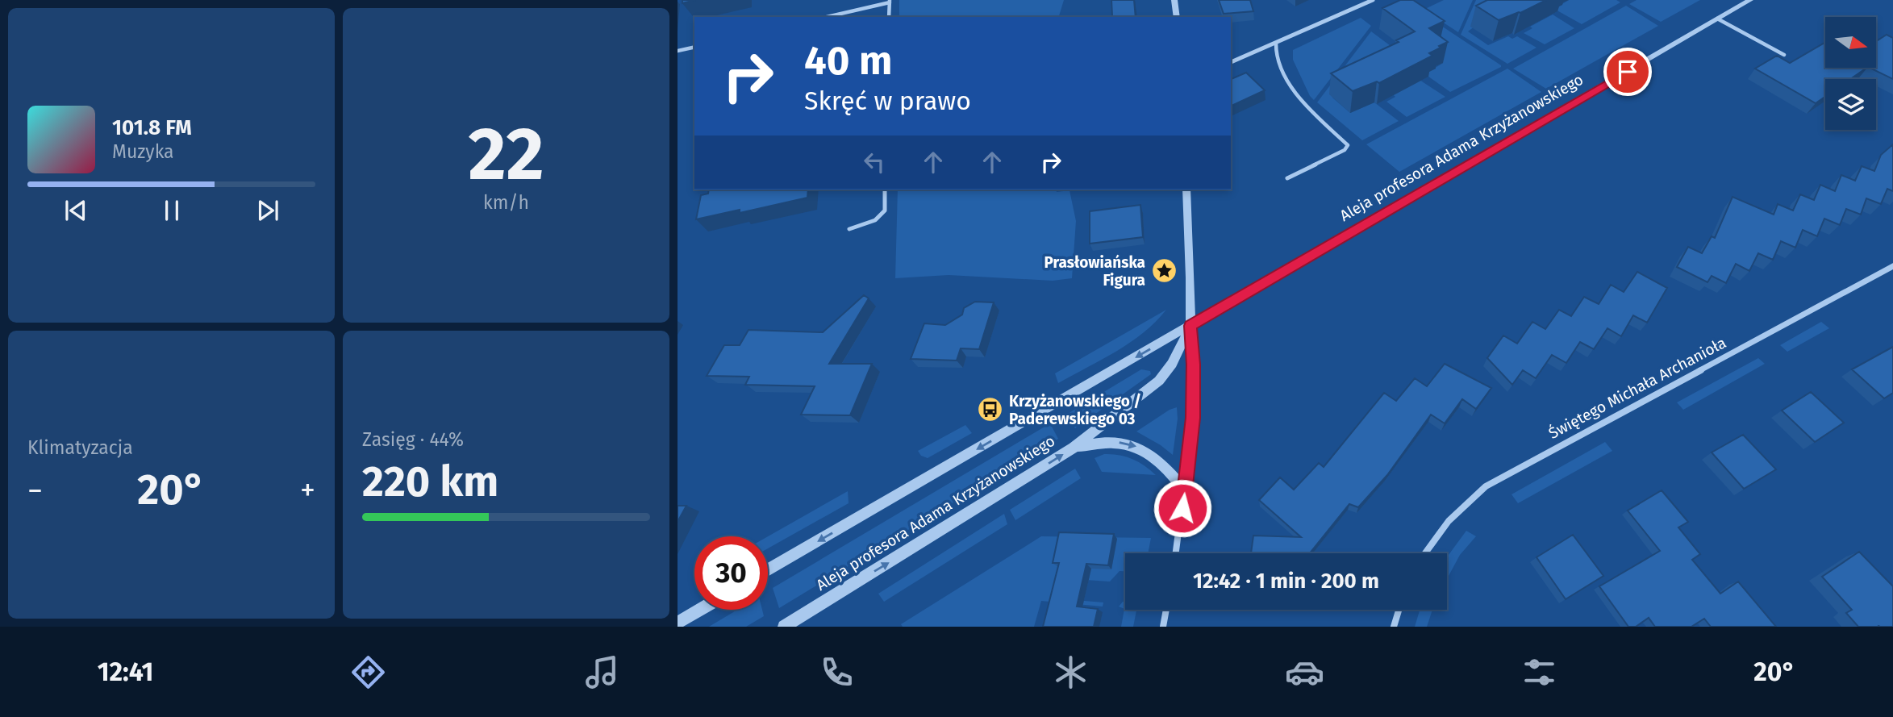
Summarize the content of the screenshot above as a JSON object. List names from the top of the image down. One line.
{"streets":{"street":["Aleja profesora Adama Krzyżanowskiego","Świętego Michała Archanioła"]},"places":{"place":["Prasłowiańska Figura"],"bus stop":["Krzyżanowskiego / Paderewskiego 03"]},"north":"right","page":{"tile":[["22","km/h"],"Klimatyzacja",["Zasięg · 44%","220 km"]],"turn":["40 m","Skręć w prawo"],"song":["101.8 FM","Muzyka"],"heat":["−","20°","+"],"limit":"30","trip":"12:42 · 1 min · 200 m","tabs":["12:41","20°"]}}
